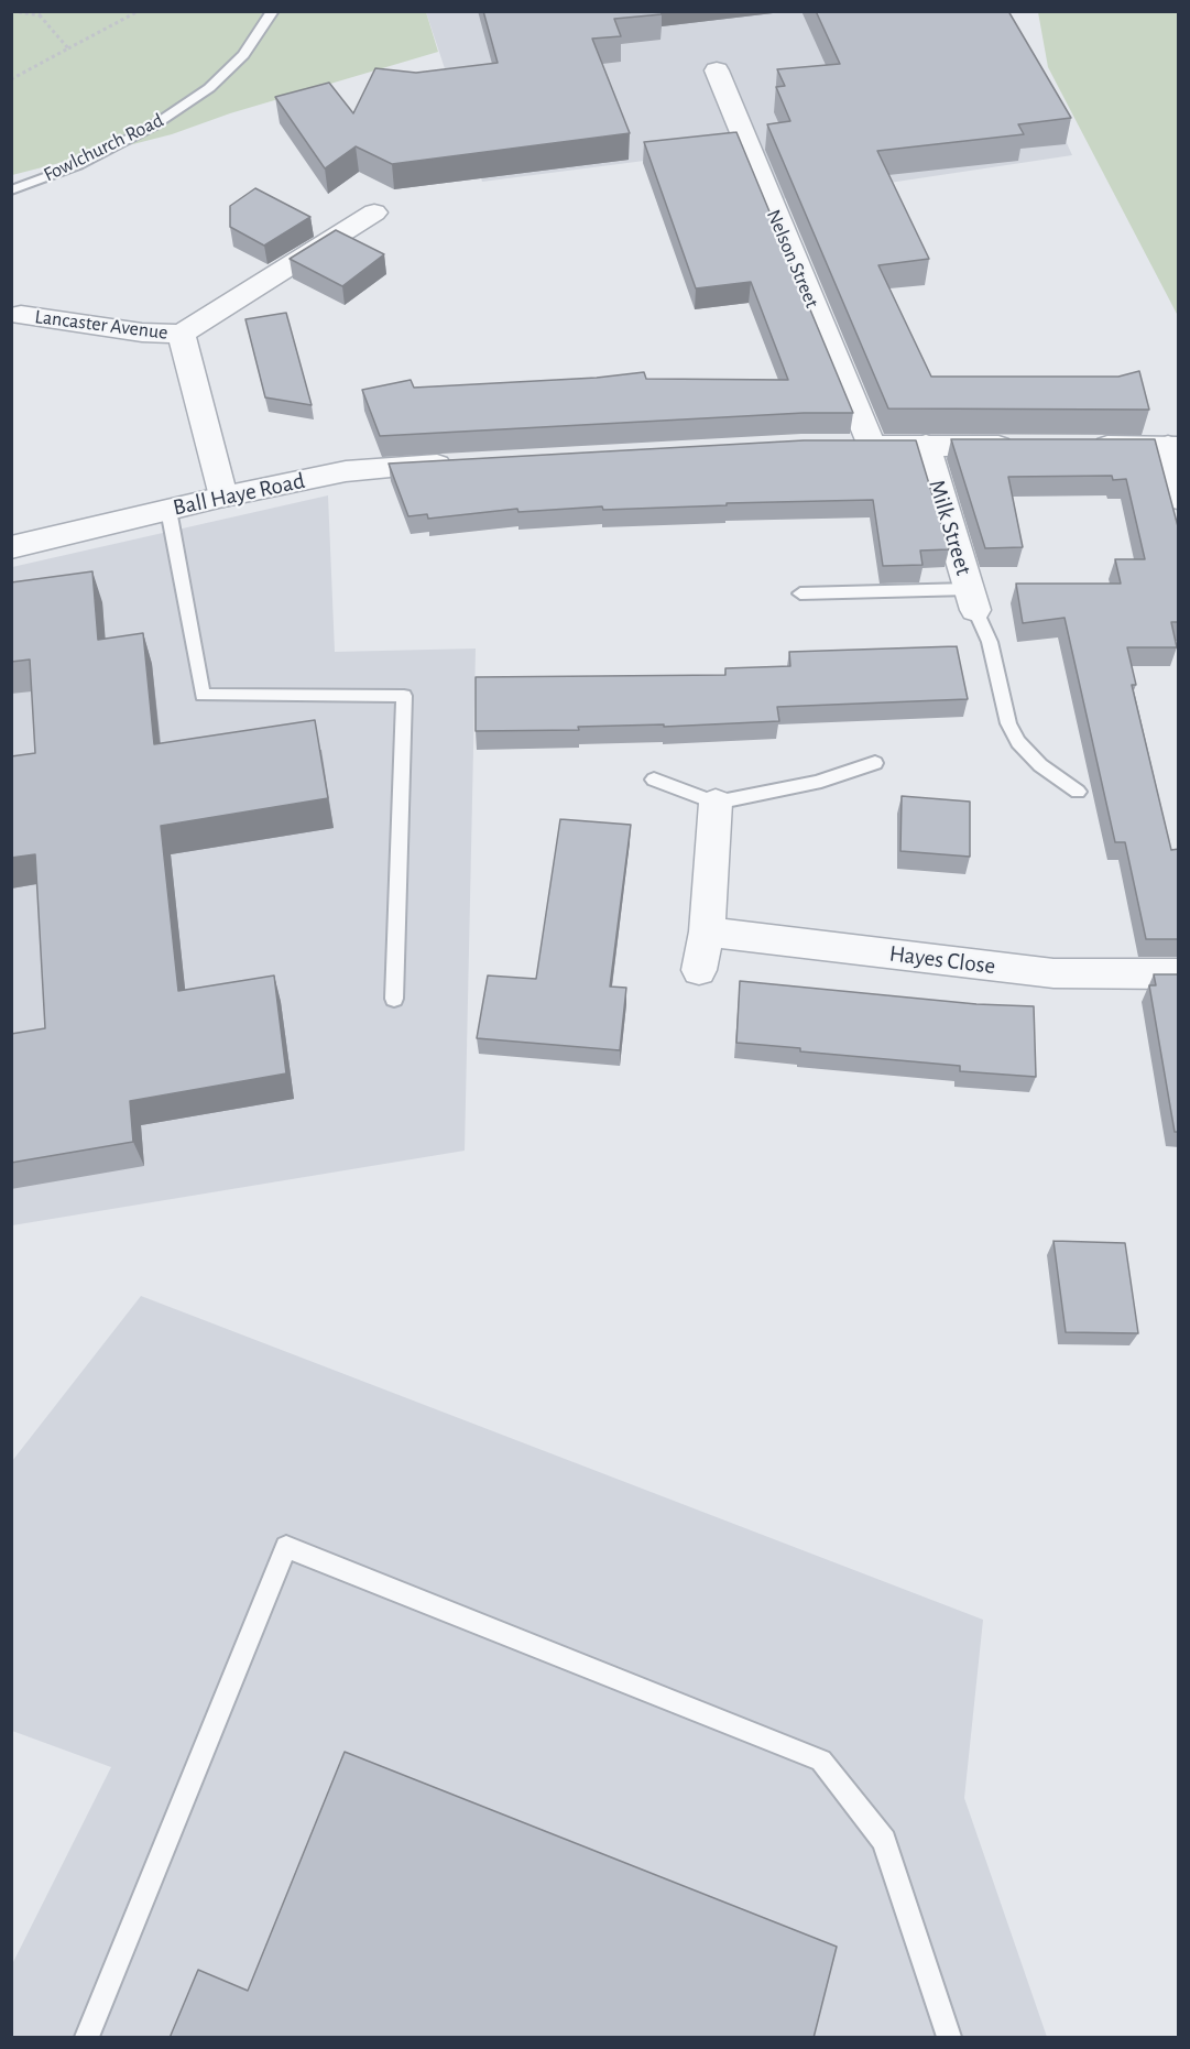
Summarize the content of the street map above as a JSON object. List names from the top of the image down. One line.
{"streets":{"street":["Nelson Street","Lancaster Avenue","Ball Haye Road","Milk Street","Hayes Close"],"lane":["Fowlchurch Road"]},"crossings":[["Nelson Street","Milk Street"],["Lancaster Avenue","Ball Haye Road"]]}
